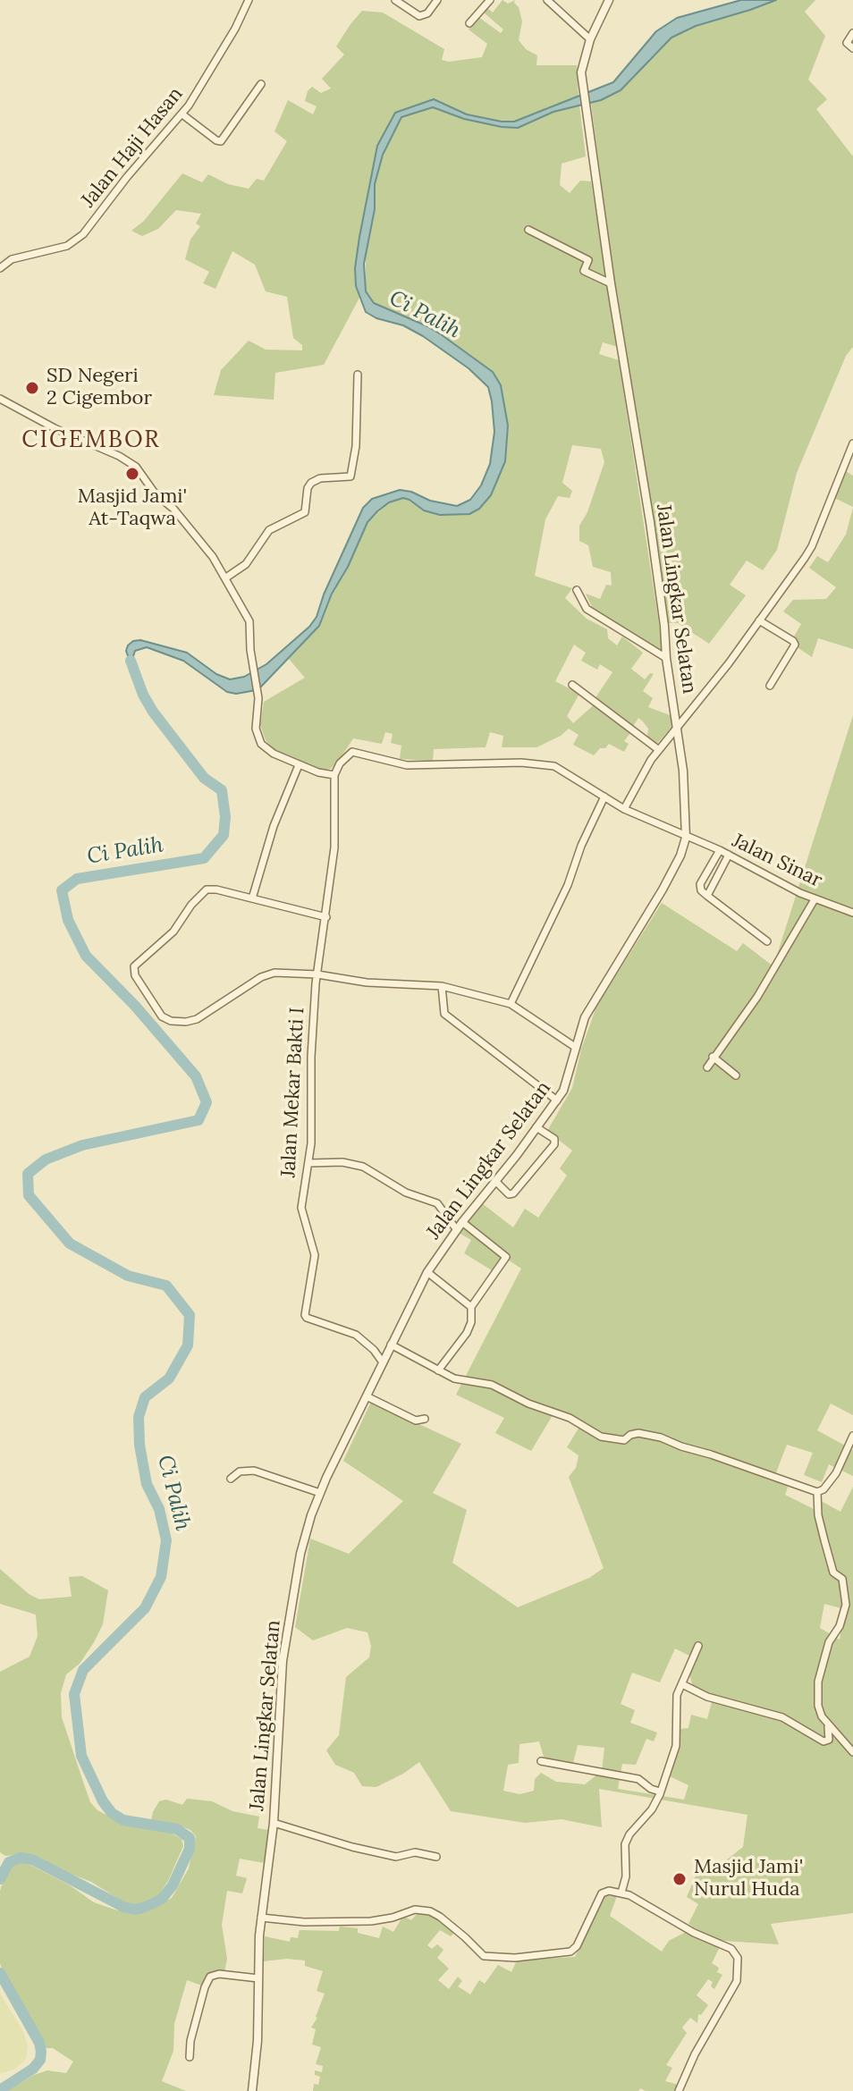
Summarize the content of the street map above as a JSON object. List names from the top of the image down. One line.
{"streets":{"street":["Jalan Haji Hasan","Jalan Lingkar Selatan","Jalan Sinar","Jalan Mekar Bakti I"]},"crossings":[["Jalan Lingkar Selatan","Jalan Sinar"],["Jalan Lingkar Selatan","Jalan Mekar Bakti I"],["Jalan Sinar","Jalan Mekar Bakti I"]],"districts":["CIGEMBOR"],"water":["Ci Palih"],"places":["SD Negeri 2 Cigembor","Masjid Jami' At-Taqwa","Masjid Jami' Nurul Huda"]}
